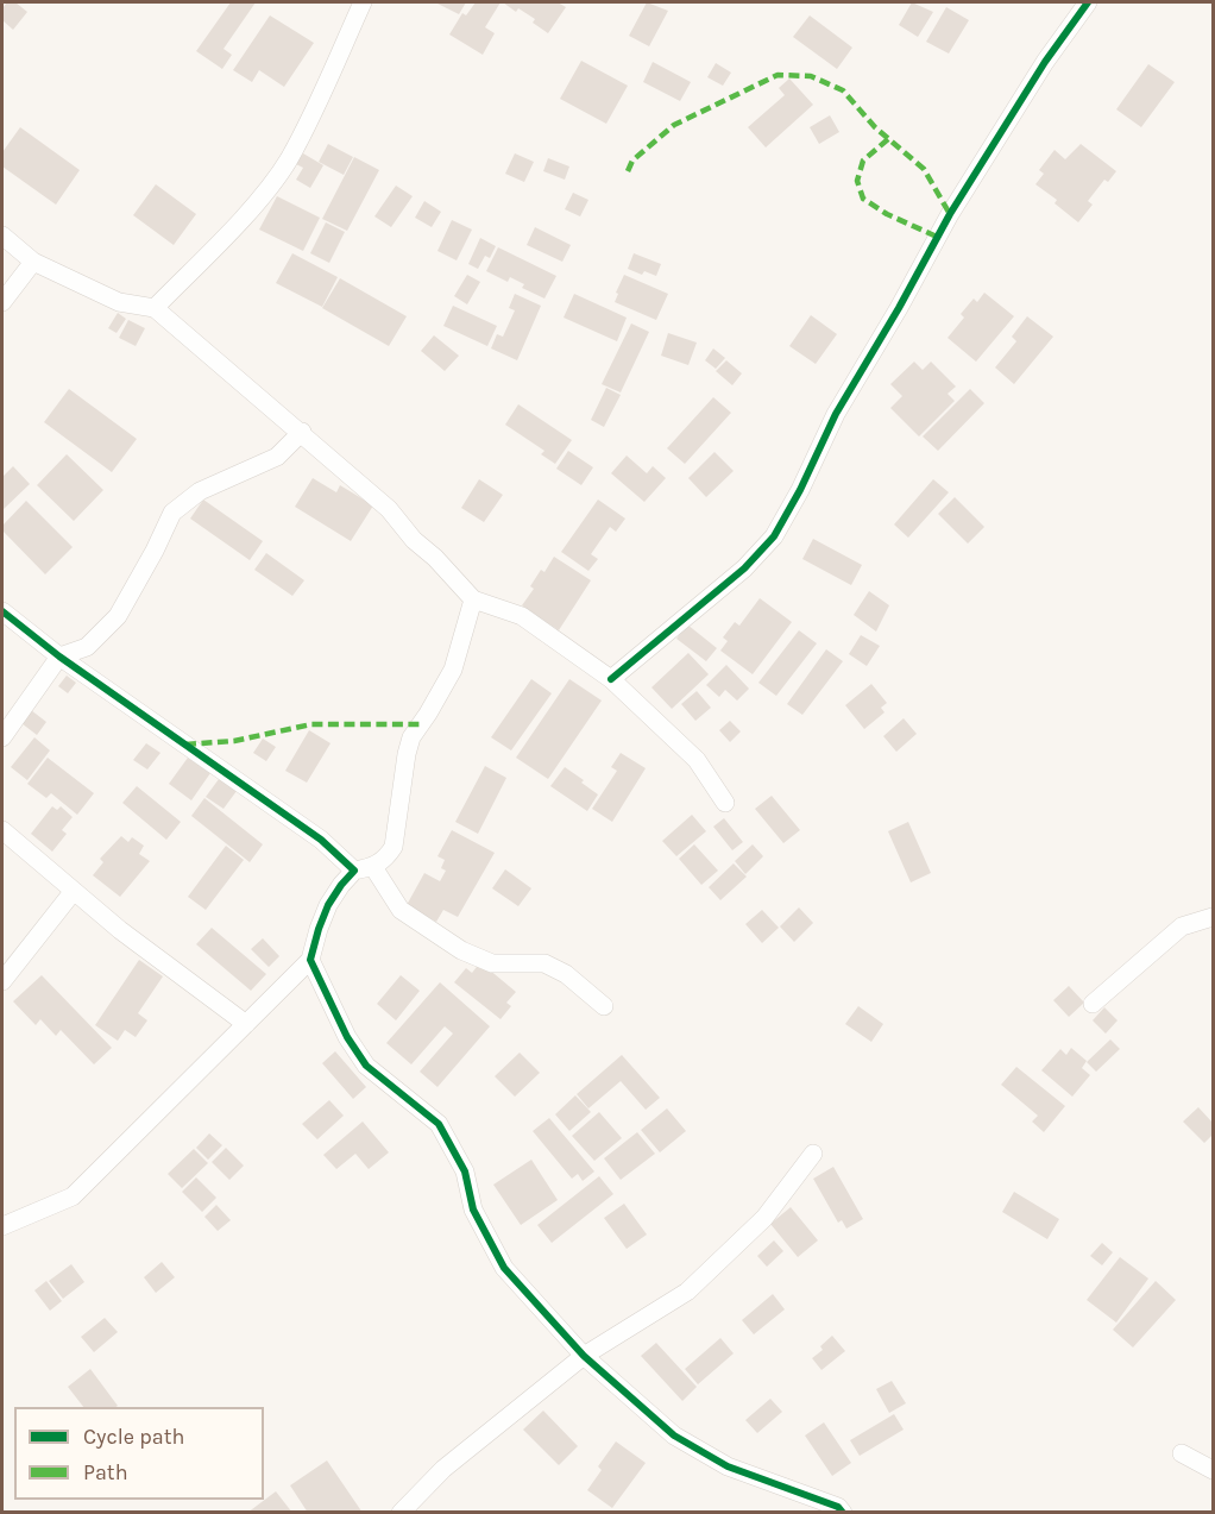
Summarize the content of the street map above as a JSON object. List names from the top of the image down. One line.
{"legend":["Cycle path","Path"]}
